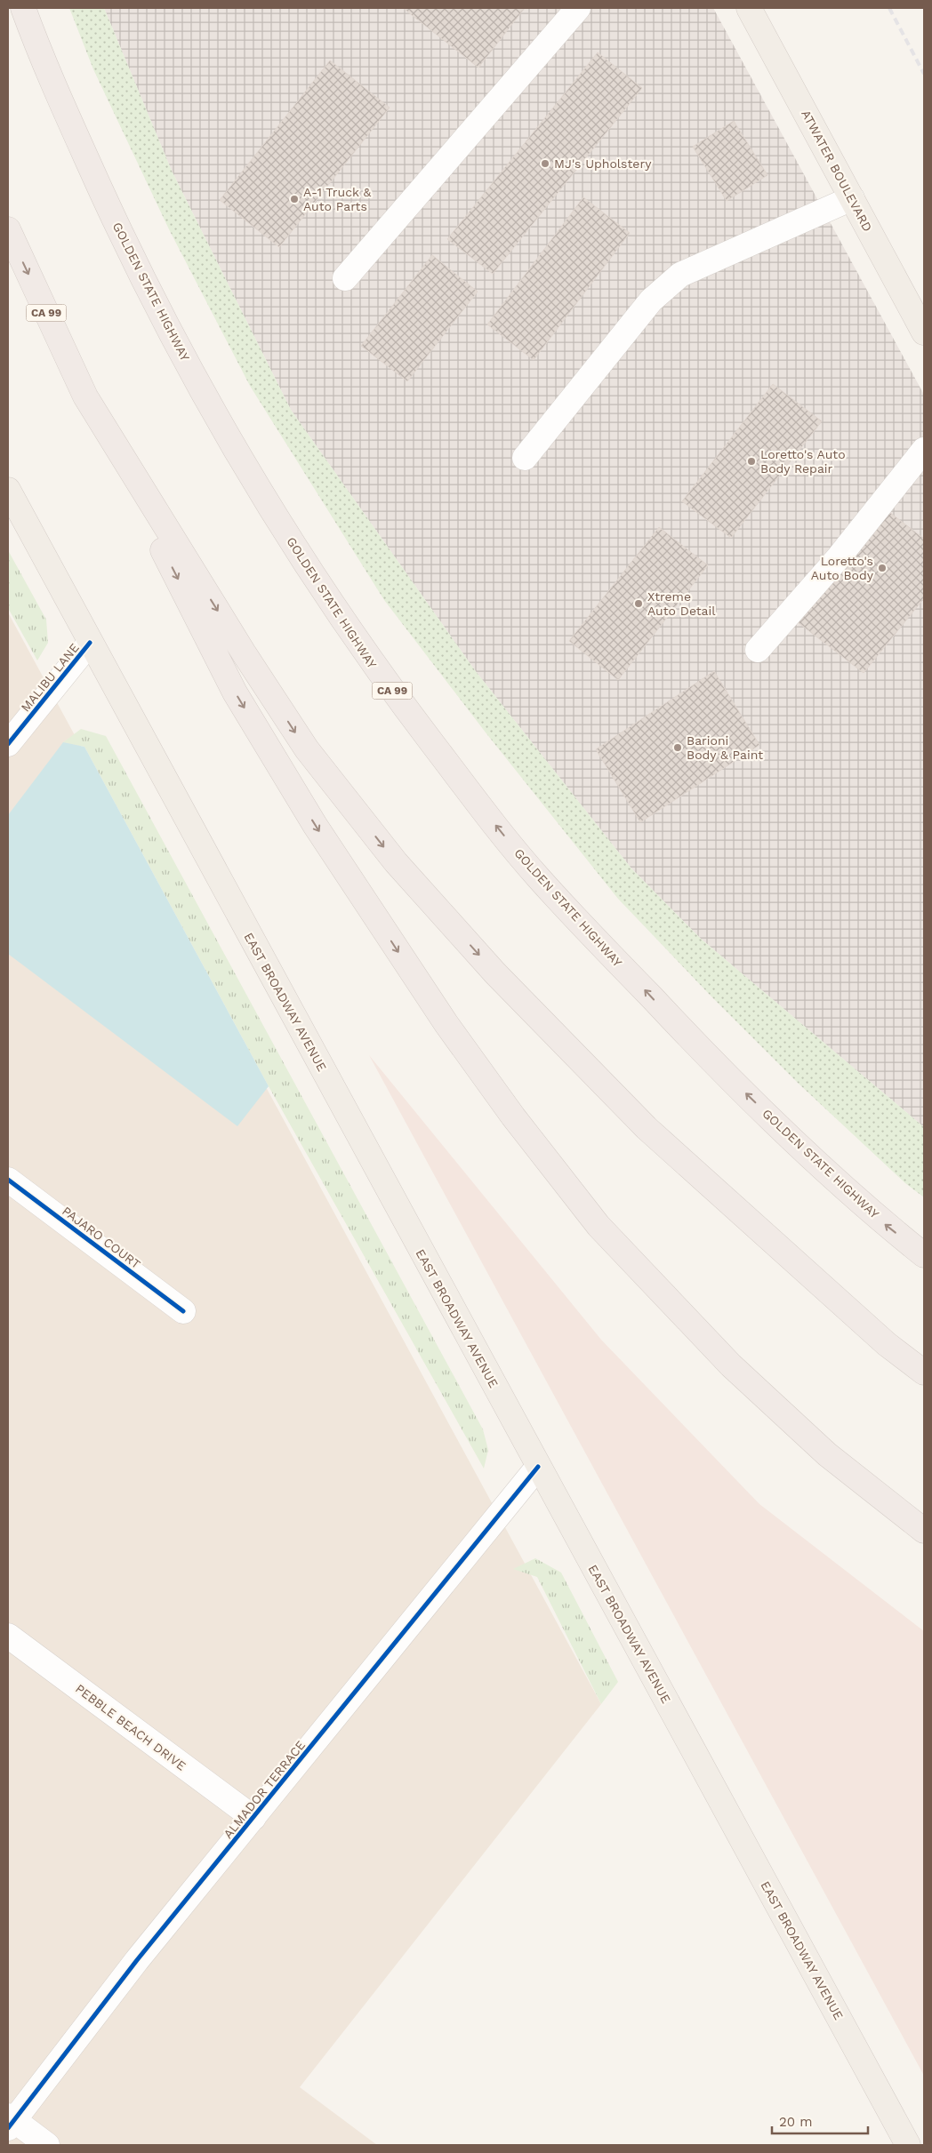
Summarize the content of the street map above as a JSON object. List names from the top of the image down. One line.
{"streets":{"highway":["GOLDEN STATE HIGHWAY","CA 99"],"main road":["ATWATER BOULEVARD","EAST BROADWAY AVENUE"],"street":["MALIBU LANE","PAJARO COURT","PEBBLE BEACH DRIVE","ALMADOR TERRACE"]},"crossings":[["MALIBU LANE","EAST BROADWAY AVENUE"],["EAST BROADWAY AVENUE","ALMADOR TERRACE"],["PEBBLE BEACH DRIVE","ALMADOR TERRACE"]],"places":["MJ's Upholstery","A-1 Truck & Auto Parts","Loretto's Auto Body Repair","Loretto's Auto Body","Xtreme Auto Detail","Barioni Body & Paint"],"scale_bar":"20 m"}
